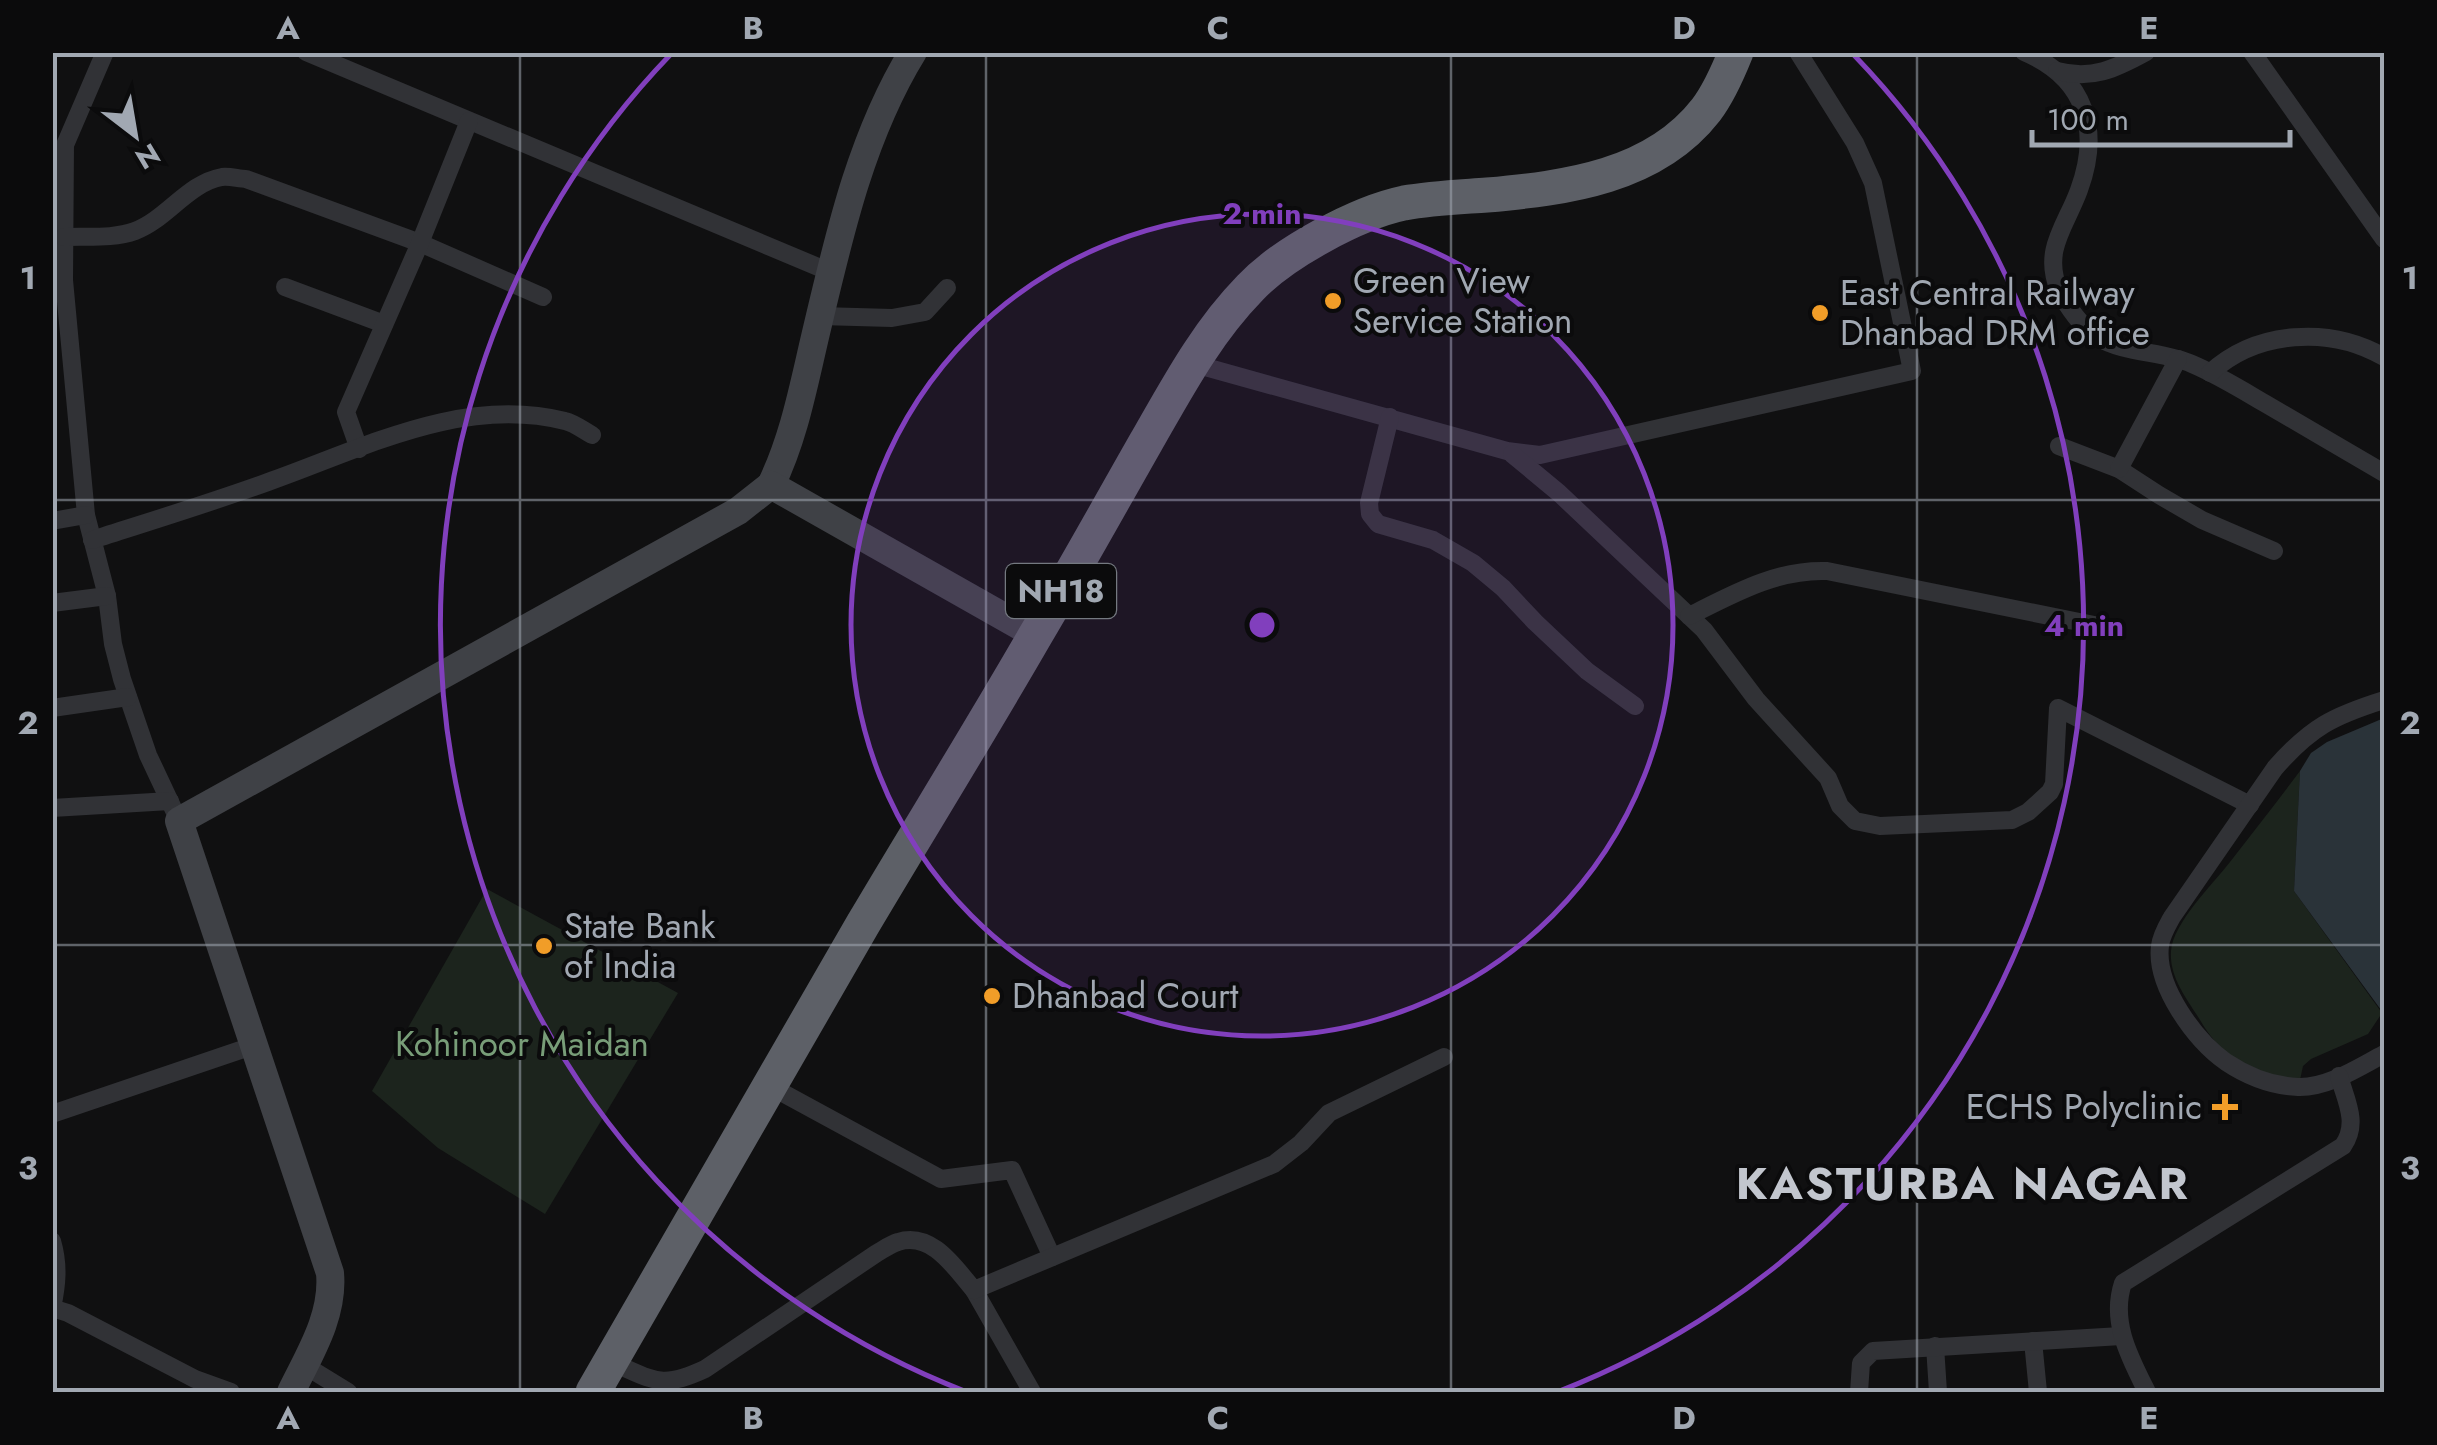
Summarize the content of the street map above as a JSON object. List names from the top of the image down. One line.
{"streets":{"highway":["NH18"]},"districts":["KASTURBA NAGAR"],"parks":["Kohinoor Maidan"],"places":{"other":["Green View Service Station","East Central Railway Dhanbad DRM office","State Bank of India","Dhanbad Court"],"health":["ECHS Polyclinic"]},"scale_bar":"100 m","north":"bottom right","grid":{"columns":["A","B","C","D","E"],"rows":["1","2","3"]},"rings":["2 min","4 min"]}
